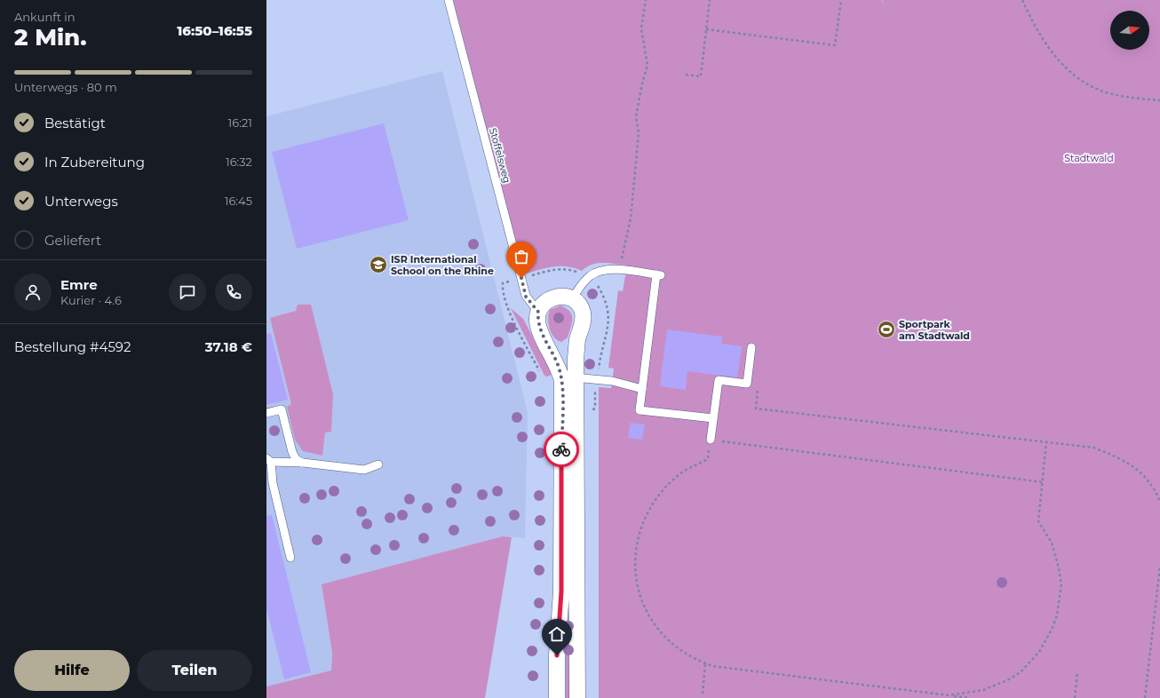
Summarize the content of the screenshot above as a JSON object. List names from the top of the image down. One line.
{"streets":{"lane":["Stoffelsweg"]},"parks":["Stadtwald"],"places":{"school or university":["ISR International School on the Rhine"],"sports":["Sportpark am Stadtwald"]},"north":"right","page":{"heading":["2 Min.","Ankunft in","16:50–16:55"],"panel":["Emre","Kurier · 4.6","Bestellung #4592","37.18 €"],"bar":"Unterwegs · 80 m","list":[["Bestätigt","16:21"],["In Zubereitung","16:32"],["Unterwegs","16:45"],"Geliefert"],"buttons":["Hilfe","Teilen"]}}
